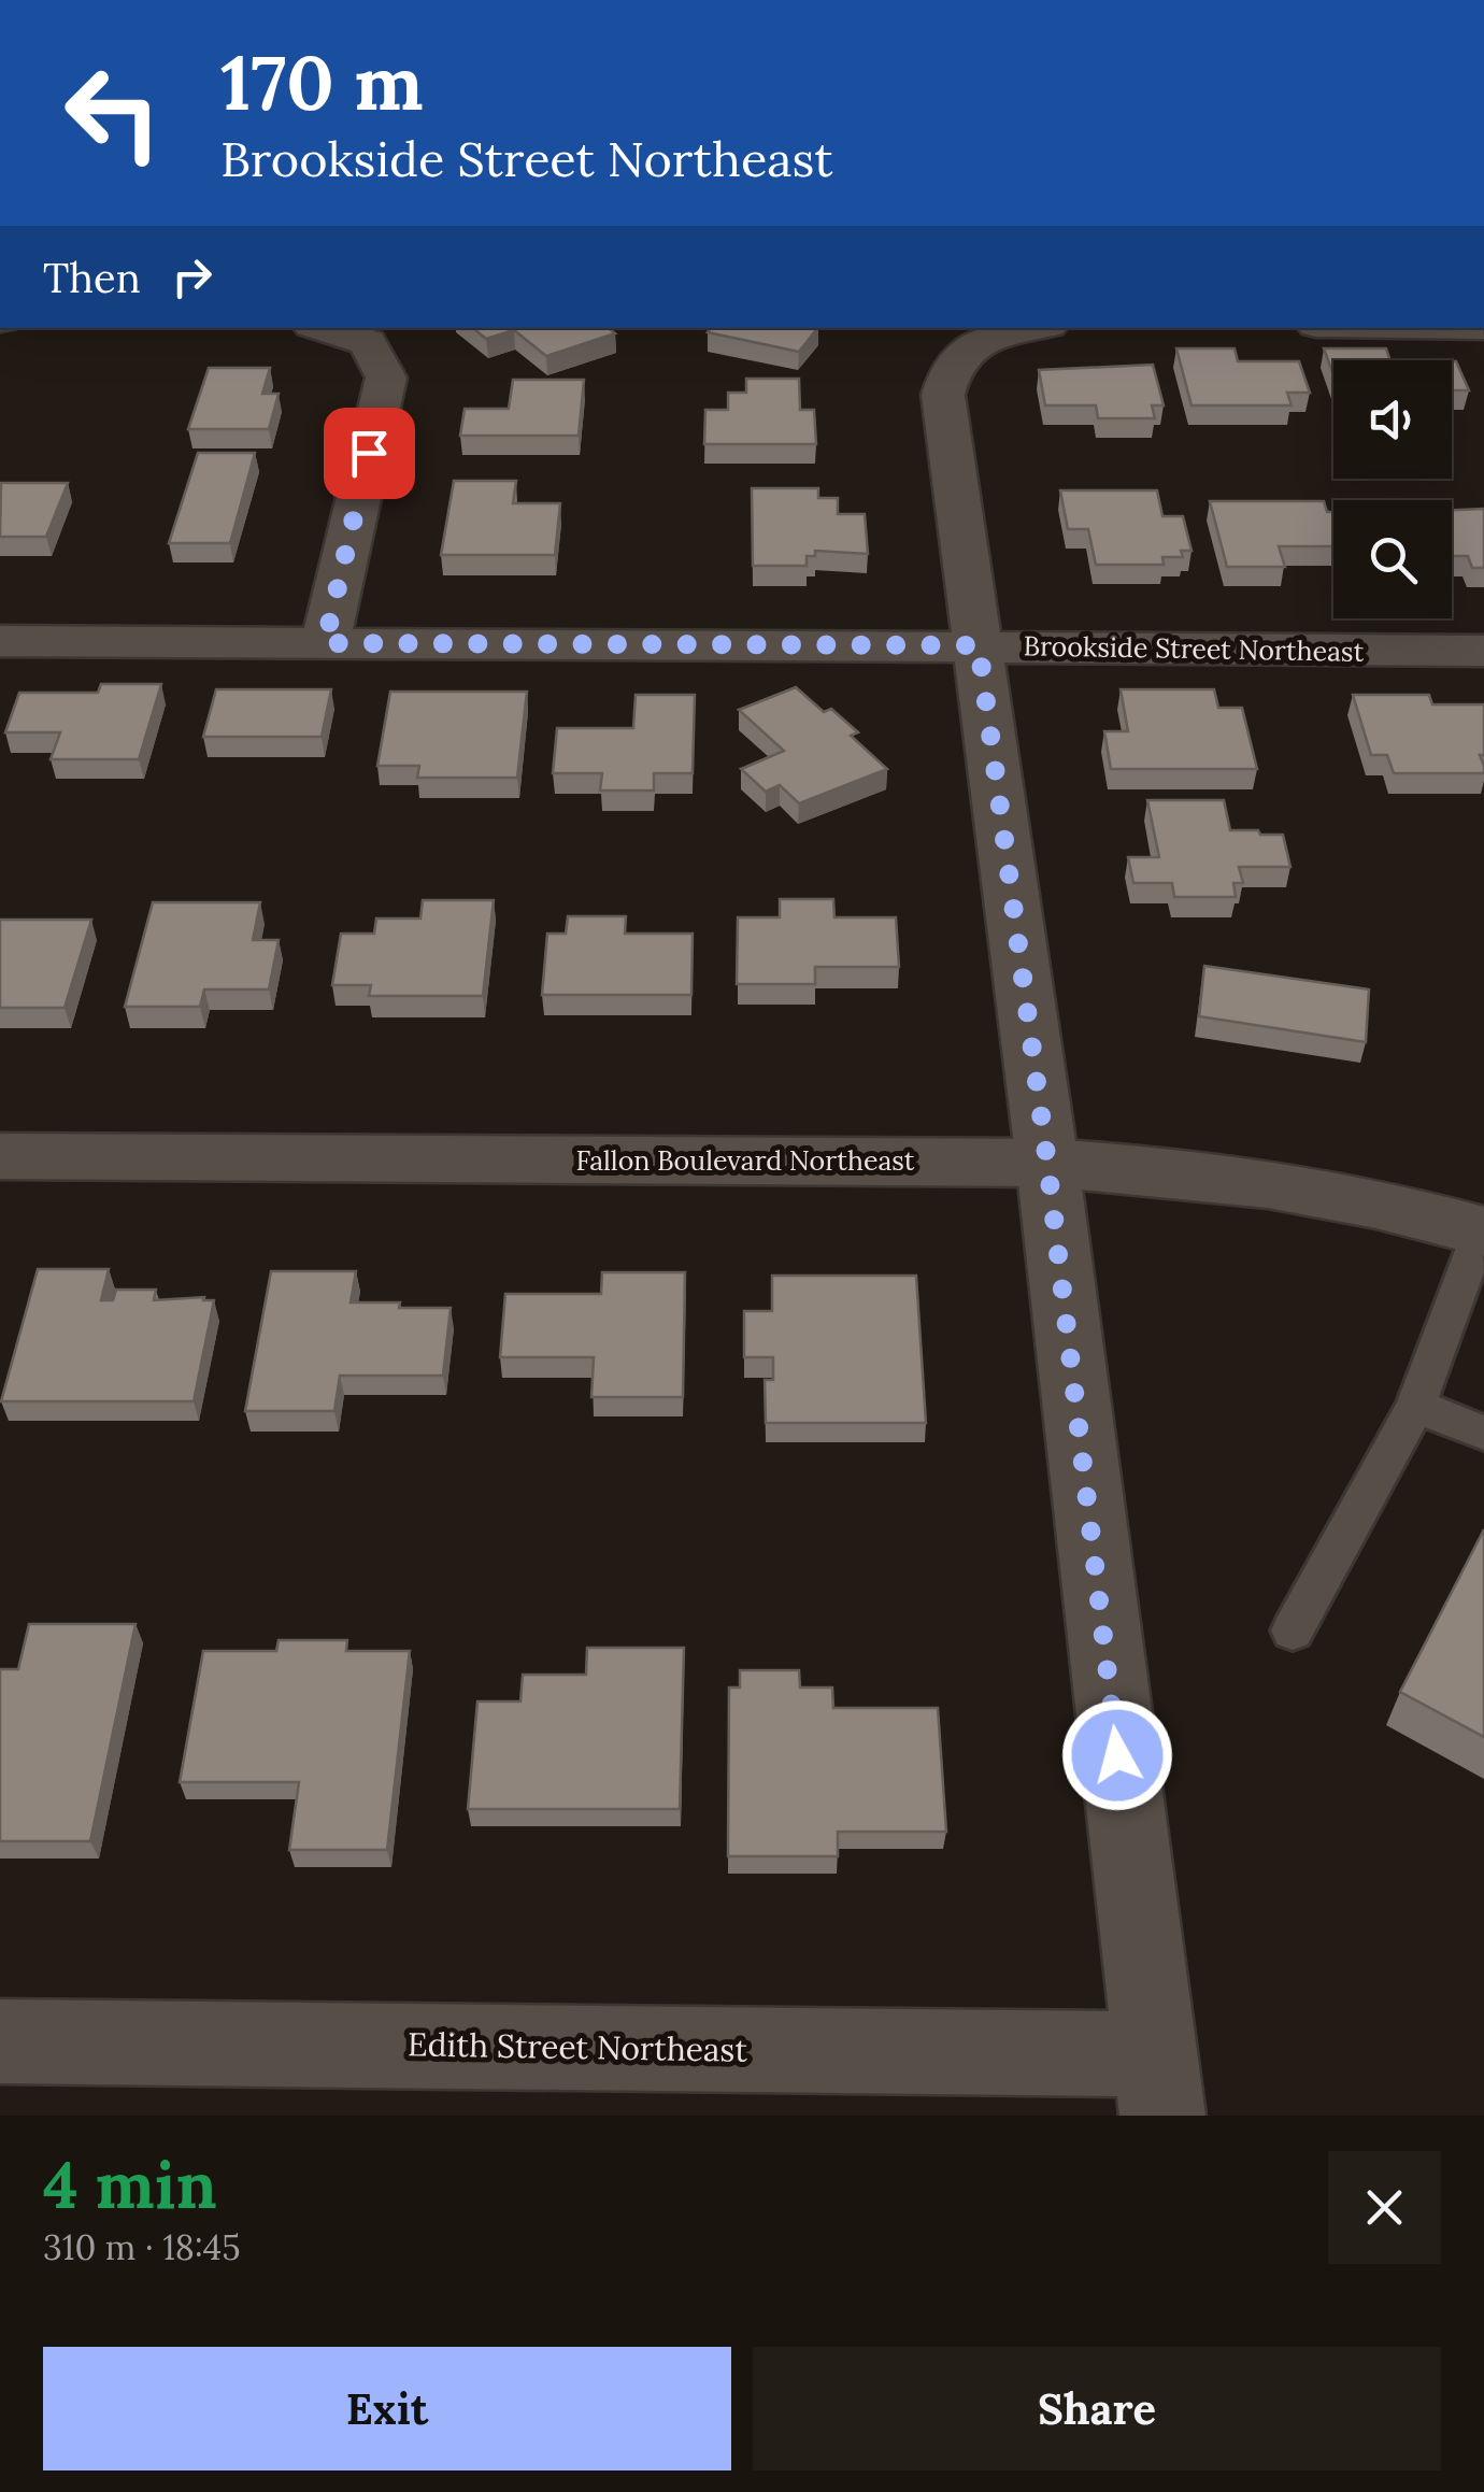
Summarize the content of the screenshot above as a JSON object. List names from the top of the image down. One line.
{"streets":{"street":["Brookside Street Northeast","Fallon Boulevard Northeast","Edith Street Northeast"]},"page":{"turn":["170 m","Brookside Street Northeast"],"then":"Then","heading":["4 min","310 m · 18:45"],"buttons":["Exit","Share"]}}
